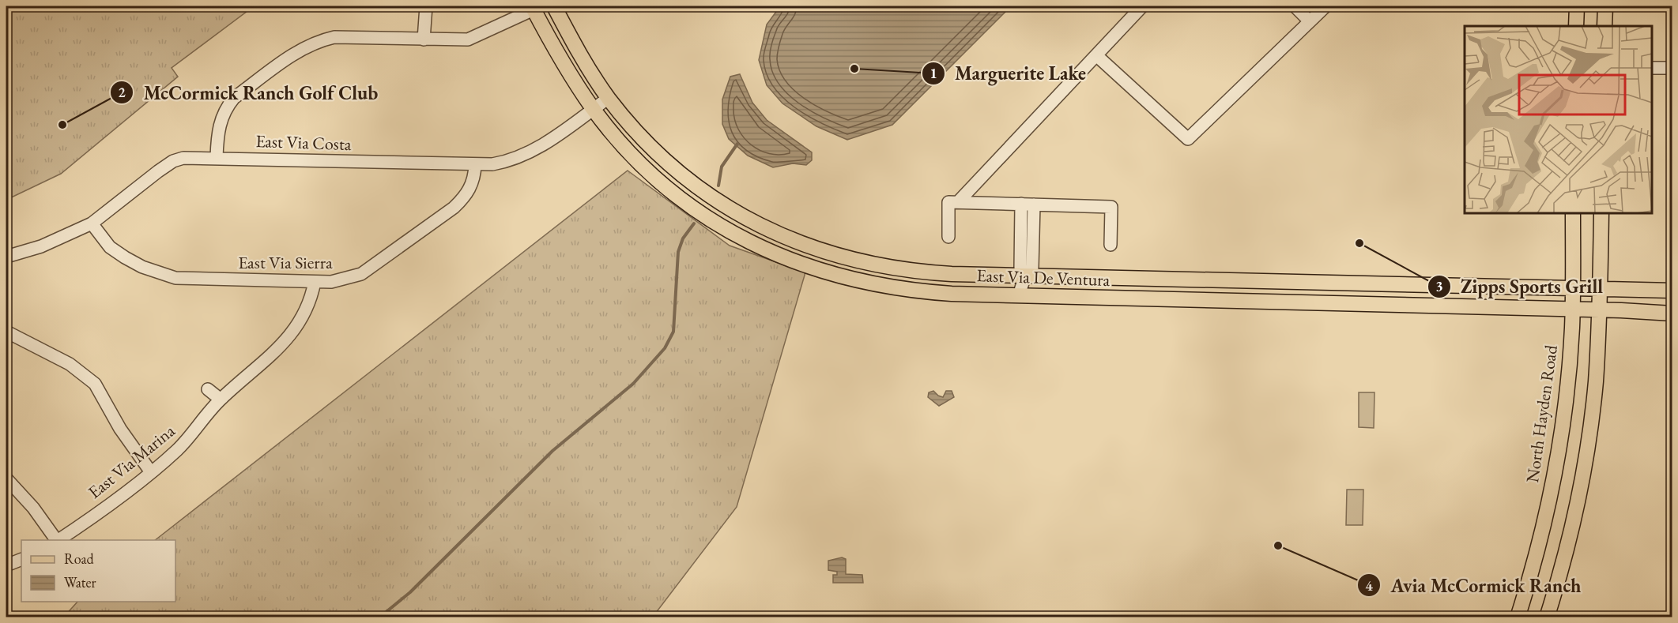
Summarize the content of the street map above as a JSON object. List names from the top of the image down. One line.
{"streets":{"main road":["East Via De Ventura","North Hayden Road"],"street":["East Via Costa","East Via Sierra","East Via Marina"]},"crossings":[["East Via Costa","East Via Sierra"],["East Via Costa","East Via De Ventura"],["East Via Sierra","East Via Marina"],["East Via De Ventura","North Hayden Road"]],"places":["Marguerite Lake","McCormick Ranch Golf Club","Zipps Sports Grill","Avia McCormick Ranch"],"legend":["Road","Water"]}
